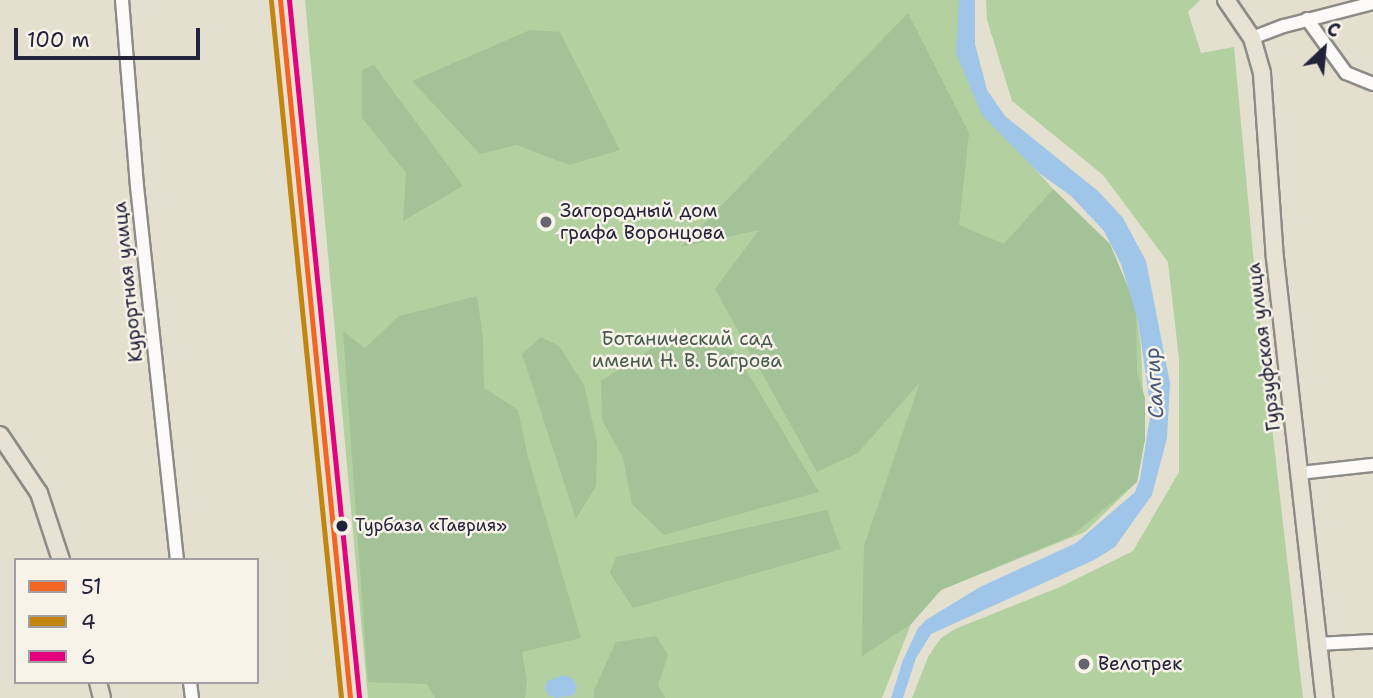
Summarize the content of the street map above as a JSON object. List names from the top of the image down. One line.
{"streets":{"main road":["Гурзуфская улица"],"street":["Курортная улица"]},"water":["Салгир"],"parks":["Ботанический сад имени Н. В. Багрова"],"places":["Загородный дом графа Воронцова","Турбаза «Таврия»","Велотрек"],"lines":["transit line 51","transit line 6","transit line 4"],"legend":["51","4","6"],"scale_bar":"100 m","north":"top right"}
